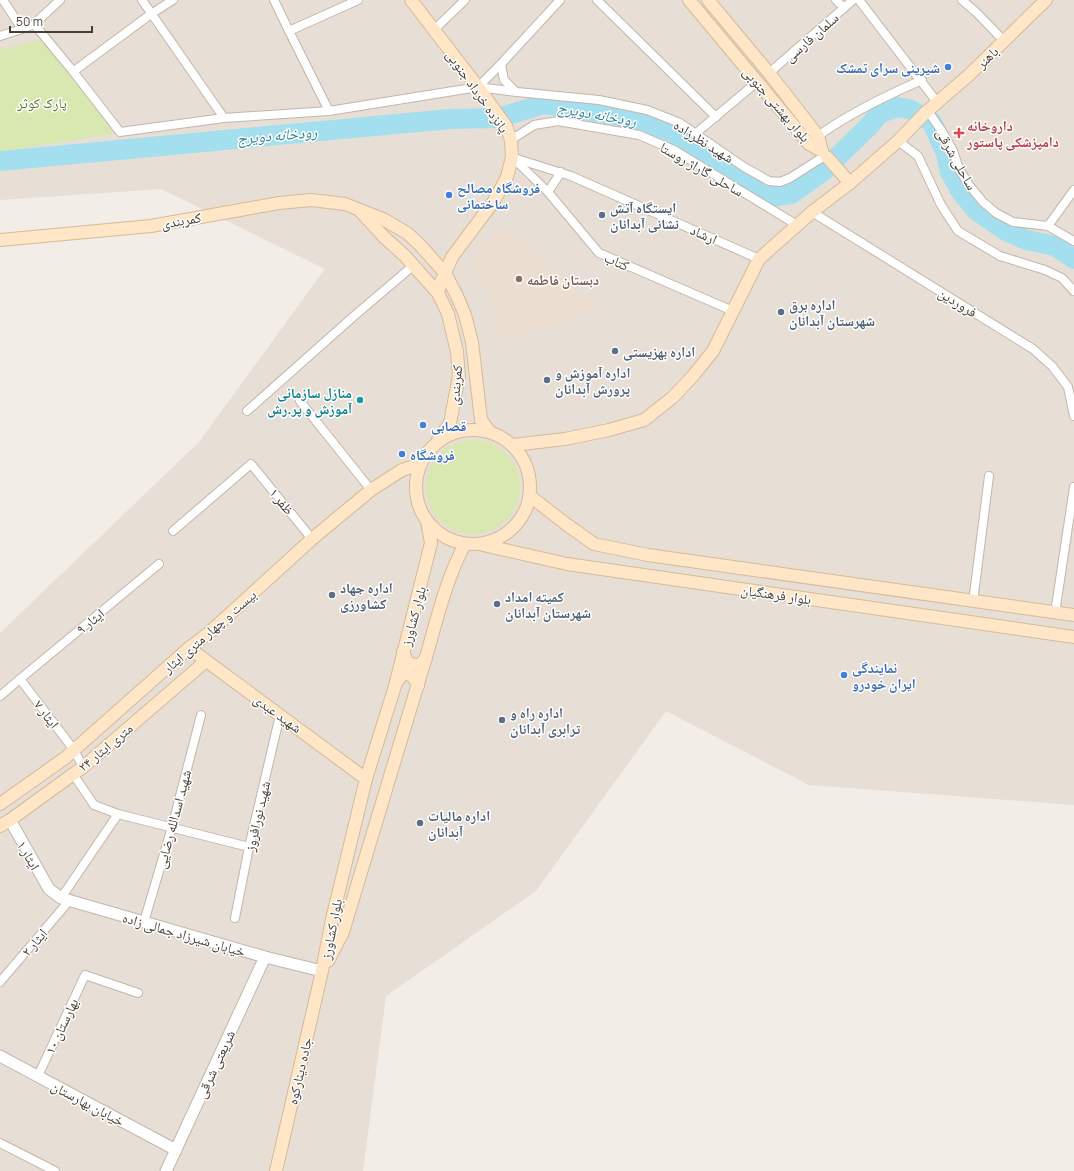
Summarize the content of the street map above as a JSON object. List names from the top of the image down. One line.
{"streets":{"main road":["باهنر","پانزده خرداد جنوبی","بلوار بهشتی جنوبی","کمربندی","بلوار فرهنگیان","بلوار کشاورز","بیست و چهار متری ایثار","شهید عبدی","۲۴ متری ایثار","جاده دینارکوه"],"street":["سلمان فارسی","شهید نظرزاده","ساحلی شرقی","ساحلی گاراژ روستا","ارشاد","کتاب","فروردین","ظفر ۱","ایثار ۹","ایثار ۷","شهید نورافروز","شهید اسدالله رضایی","ایثار ۱","خیابان شیرزاد جمالی زاده","ایثار ۲","بهارستان ۱۰","شریعتی شرقی","خیابان بهارستان"]},"crossings":[["سلمان فارسی","بلوار بهشتی جنوبی"],["باهنر","ساحلی شرقی"],["باهنر","ساحلی گاراژ روستا"],["باهنر","ارشاد"],["باهنر","فروردین"],["پانزده خرداد جنوبی","شهید نظرزاده"],["پانزده خرداد جنوبی","ساحلی گاراژ روستا"],["پانزده خرداد جنوبی","کمربندی"],["پانزده خرداد جنوبی","ارشاد"],["پانزده خرداد جنوبی","کتاب"],["بلوار بهشتی جنوبی","شهید نظرزاده"],["کمربندی","بلوار فرهنگیان"],["کمربندی","بلوار کشاورز"],["کمربندی","بیست و چهار متری ایثار"],["ارشاد","کتاب"],["ظفر ۱","بیست و چهار متری ایثار"],["بلوار فرهنگیان","بلوار کشاورز"],["بلوار فرهنگیان","بیست و چهار متری ایثار"],["بلوار کشاورز","بیست و چهار متری ایثار"],["بلوار کشاورز","شهید عبدی"],["بلوار کشاورز","خیابان شیرزاد جمالی زاده"],["بلوار کشاورز","جاده دینارکوه"],["ایثار ۹","ایثار ۷"],["بیست و چهار متری ایثار","شهید عبدی"],["بیست و چهار متری ایثار","ایثار ۷"],["شهید عبدی","۲۴ متری ایثار"],["شهید عبدی","شهید نورافروز"],["۲۴ متری ایثار","ایثار ۱"],["شهید اسدالله رضایی","خیابان شیرزاد جمالی زاده"],["ایثار ۱","خیابان شیرزاد جمالی زاده"],["خیابان شیرزاد جمالی زاده","ایثار ۲"],["خیابان شیرزاد جمالی زاده","شریعتی شرقی"],["خیابان شیرزاد جمالی زاده","جاده دینارکوه"],["بهارستان ۱۰","خیابان بهارستان"],["شریعتی شرقی","خیابان بهارستان"]],"water":["رودخانه دویرج"],"parks":["پارک کوثر"],"places":{"other":["شیرینی سرای تمشک","فروشگاه مصالح ساختمانی","ایستگاه آتش نشانی آبدانان","دبستان فاطمه","اداره برق شهرستان آبدانان","اداره بهزیستی","اداره آموزش و پرورش آبدانان","منازل سازمانی آموزش و پر.رش","قصابی","فروشگاه","اداره جهاد کشاورزی","کمیته امداد شهرستان آبدانان","نمایندگی ایران خودرو","اداره راه و ترابری آبدانان","اداره مالیات آبدانان"],"health":["داروخانه دامپزشکی پاستور"]},"scale_bar":"50 m"}
